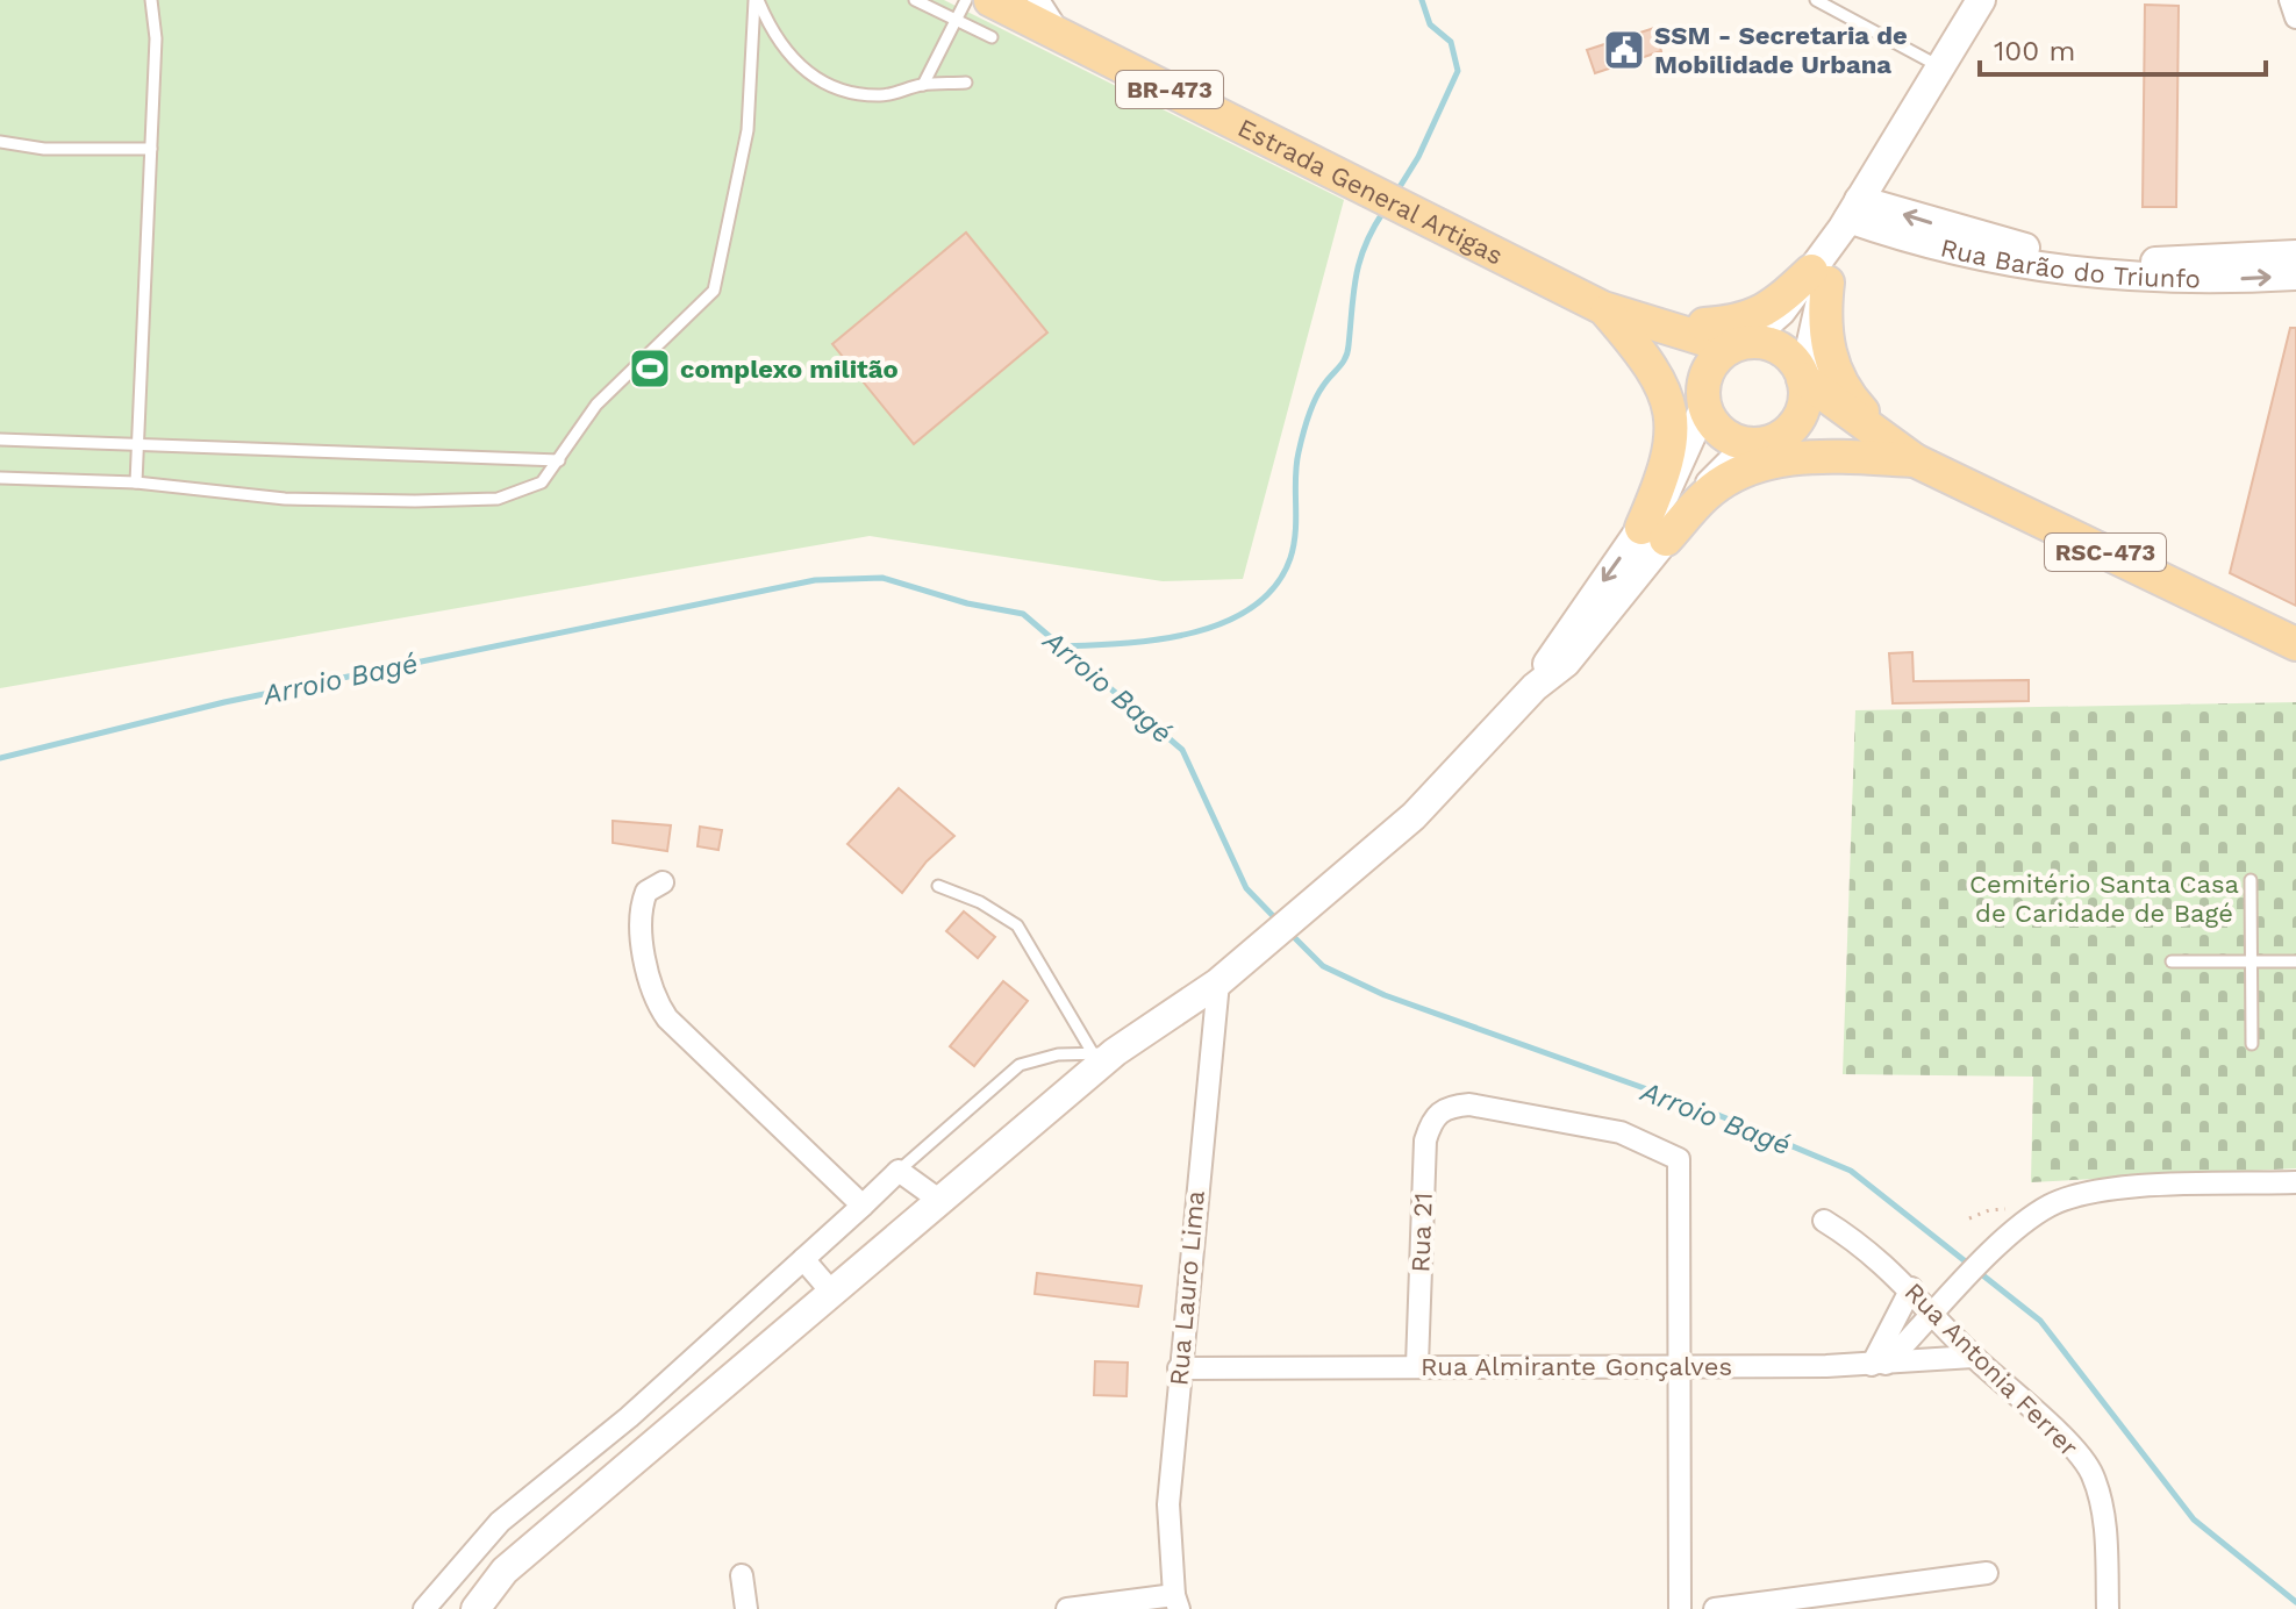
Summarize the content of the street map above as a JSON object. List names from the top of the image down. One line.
{"streets":{"main road":["BR-473","Estrada General Artigas","Rua Barão do Triunfo","RSC-473"],"street":["Rua 21","Rua Lauro Lima","Rua Almirante Gonçalves","Rua Antonia Ferrer"]},"crossings":[["Rua 21","Rua Almirante Gonçalves"],["Rua Lauro Lima","Rua Almirante Gonçalves"],["Rua Almirante Gonçalves","Rua Antonia Ferrer"]],"water":["Arroio Bagé"],"parks":["Cemitério Santa Casa de Caridade de Bagé"],"places":{"public building":["SSM - Secretaria de Mobilidade Urbana"],"sports":["complexo militão"]},"scale_bar":"100 m"}
